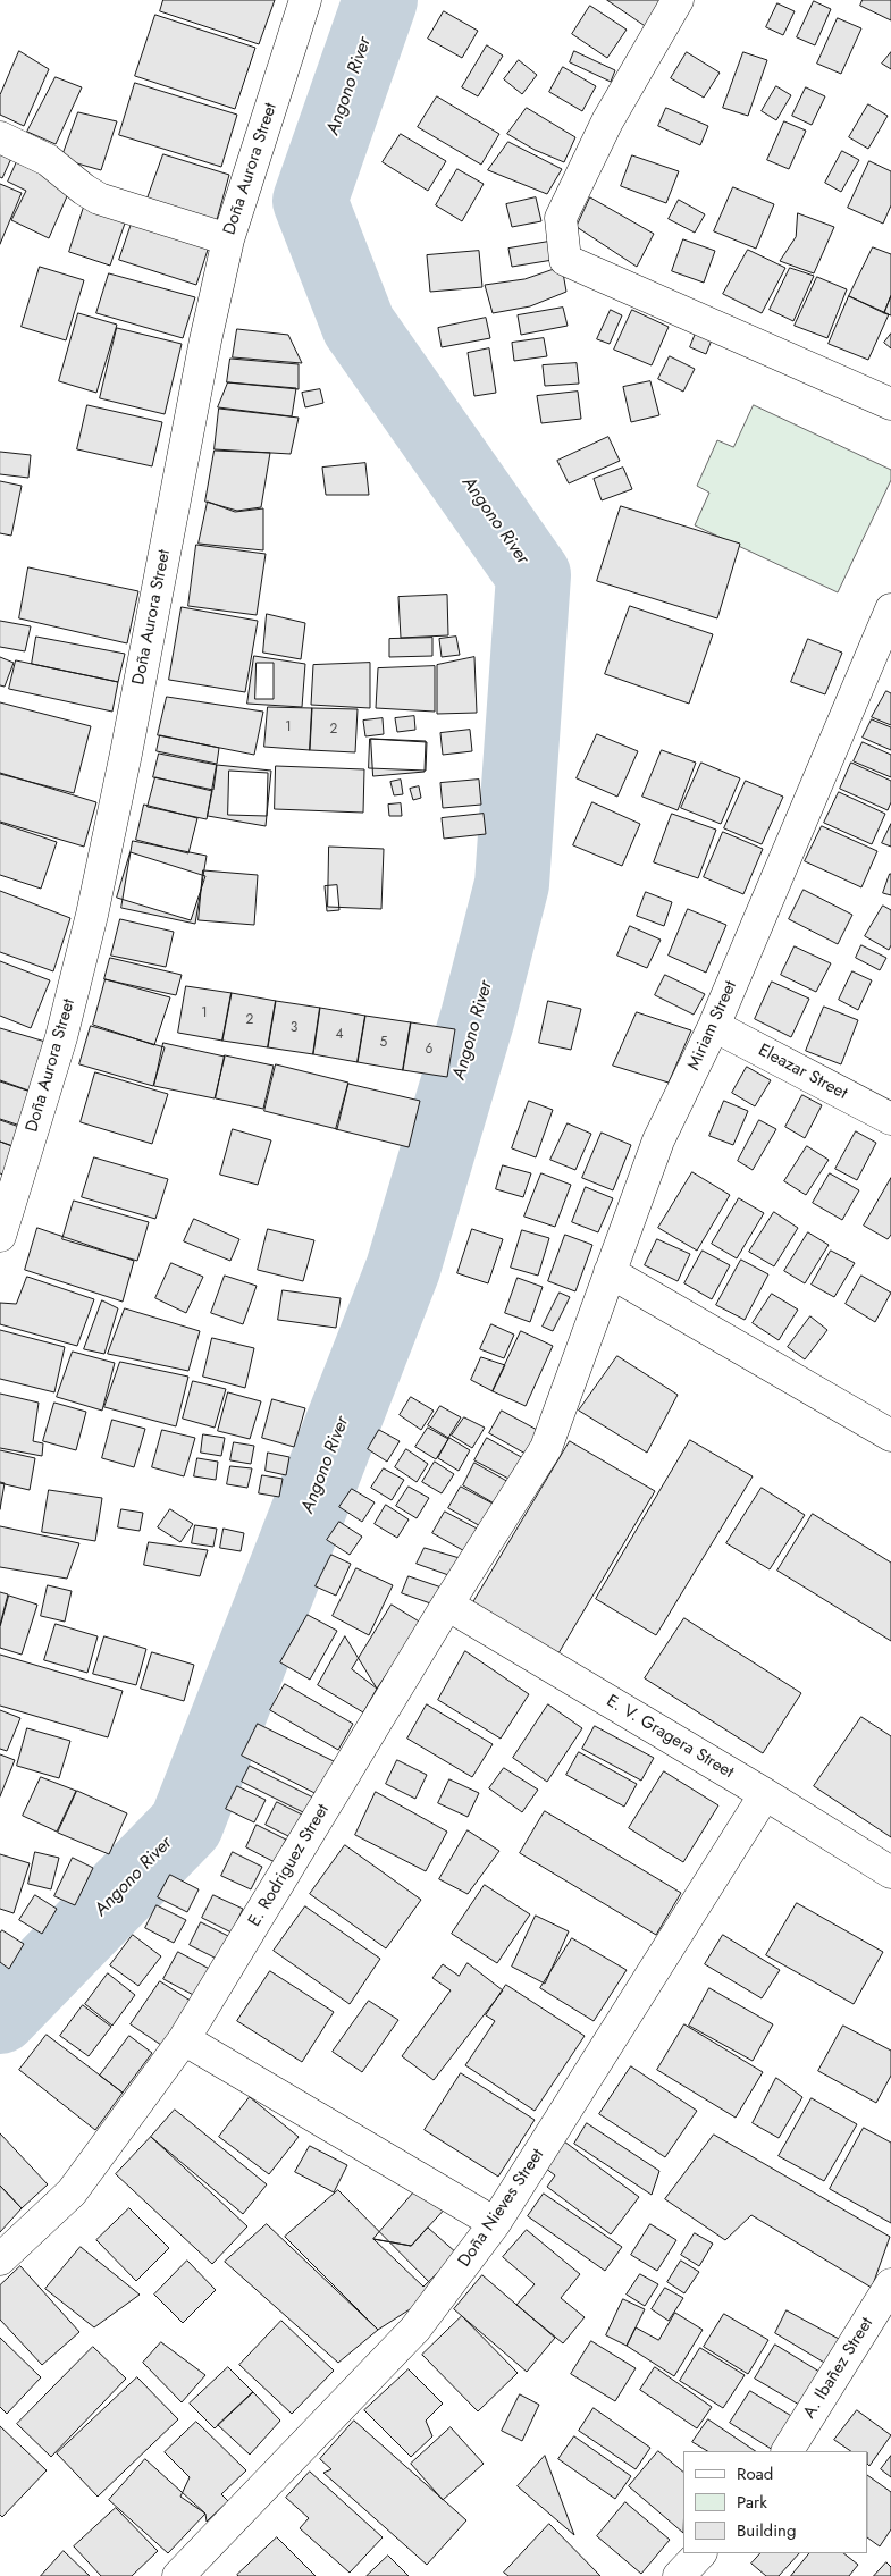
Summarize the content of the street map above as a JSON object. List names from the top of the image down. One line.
{"streets":{"street":["Doña Aurora Street","Miriam Street","Eleazar Street","E. V. Gragera Street","E. Rodriguez Street","Doña Nieves Street","A. Ibañez Street"]},"crossings":[["Miriam Street","Eleazar Street"],["Miriam Street","E. Rodriguez Street"],["E. V. Gragera Street","E. Rodriguez Street"],["E. V. Gragera Street","Doña Nieves Street"]],"water":["Angono River"],"house_numbers":["1","2","1","2","3","4","5","6"],"legend":["Road","Park","Building"]}
